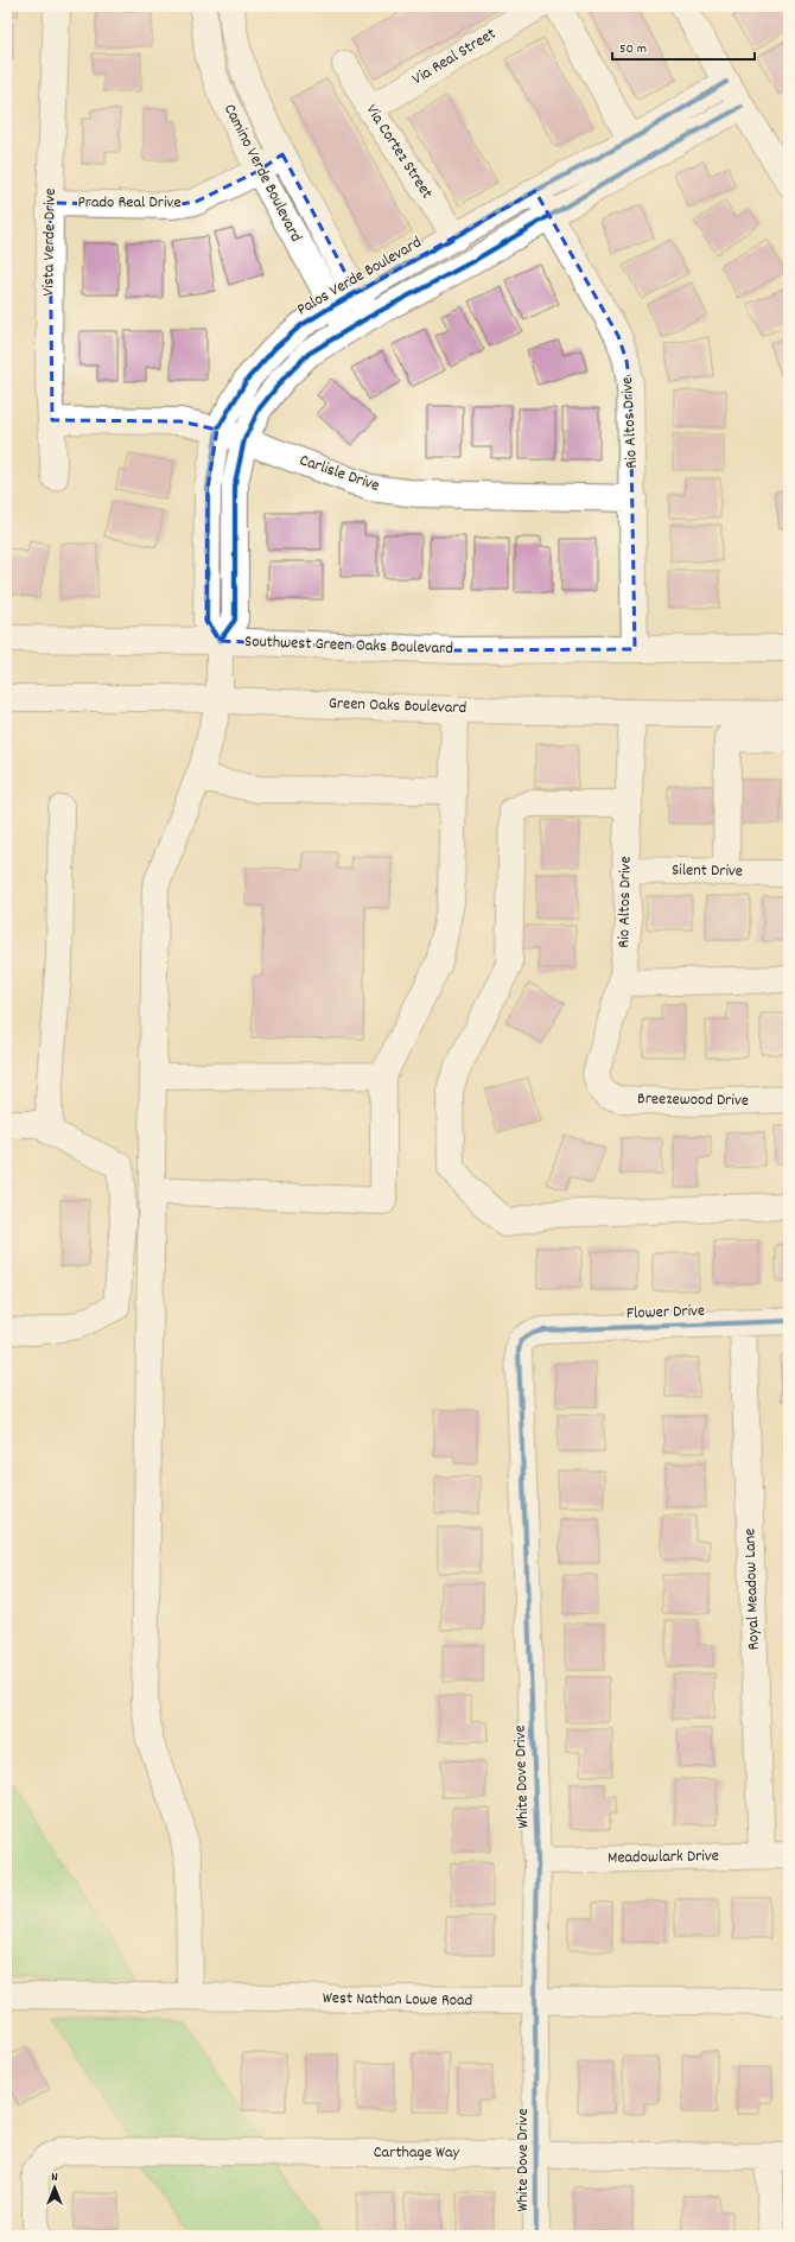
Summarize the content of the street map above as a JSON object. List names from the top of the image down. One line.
{"streets":{"street":["Via Real Street","Via Cortez Street","Camino Verde Boulevard","Prado Real Drive","Vista Verde Drive","Palos Verde Boulevard","Rio Altos Drive","Carlisle Drive","Southwest Green Oaks Boulevard","Green Oaks Boulevard","Silent Drive","Breezewood Drive","Flower Drive","Royal Meadow Lane","White Dove Drive","Meadowlark Drive","West Nathan Lowe Road","Carthage Way"]},"crossings":[["Via Real Street","Via Cortez Street"],["Via Cortez Street","Palos Verde Boulevard"],["Camino Verde Boulevard","Prado Real Drive"],["Camino Verde Boulevard","Palos Verde Boulevard"],["Prado Real Drive","Vista Verde Drive"],["Vista Verde Drive","Carlisle Drive"],["Palos Verde Boulevard","Rio Altos Drive"],["Palos Verde Boulevard","Carlisle Drive"],["Palos Verde Boulevard","Southwest Green Oaks Boulevard"],["Rio Altos Drive","Carlisle Drive"],["Rio Altos Drive","Southwest Green Oaks Boulevard"],["Rio Altos Drive","Green Oaks Boulevard"],["Rio Altos Drive","Silent Drive"],["Rio Altos Drive","Breezewood Drive"],["Flower Drive","Royal Meadow Lane"],["Flower Drive","White Dove Drive"],["Royal Meadow Lane","Meadowlark Drive"],["White Dove Drive","Meadowlark Drive"],["White Dove Drive","West Nathan Lowe Road"],["White Dove Drive","Carthage Way"]],"scale_bar":"50 m","north":"top"}
